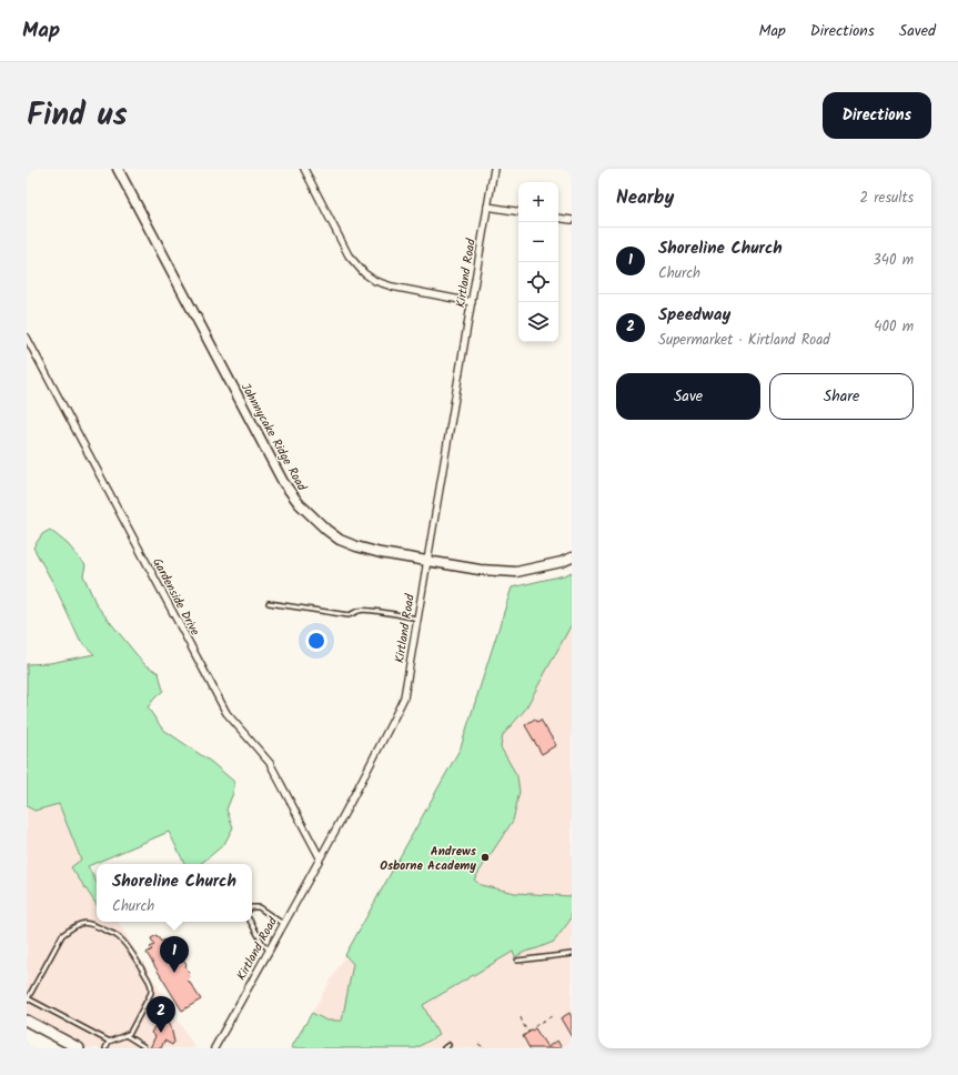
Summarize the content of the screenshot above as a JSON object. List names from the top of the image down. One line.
{"streets":{"main road":["Johnnycake Ridge Road"],"street":["Kirtland Road","Gardenside Drive"]},"crossings":[["Kirtland Road","Johnnycake Ridge Road"],["Kirtland Road","Gardenside Drive"]],"places":["Andrews Osborne Academy"],"page":{"header":"Map","nav":["Map","Directions","Saved"],"title":"Find us","buttons":["Directions",["Save","Share"]],"heading":["Nearby","2 results"],"map_buttons":["+","−"],"list":[{"mark":"1","name":"Shoreline Church","note":"Church","value":"340 m"},{"mark":"2","name":"Speedway","note":"Supermarket · Kirtland Road","value":"400 m"}],"popup":["Shoreline Church","Church"],"pins":["1","2"]}}
